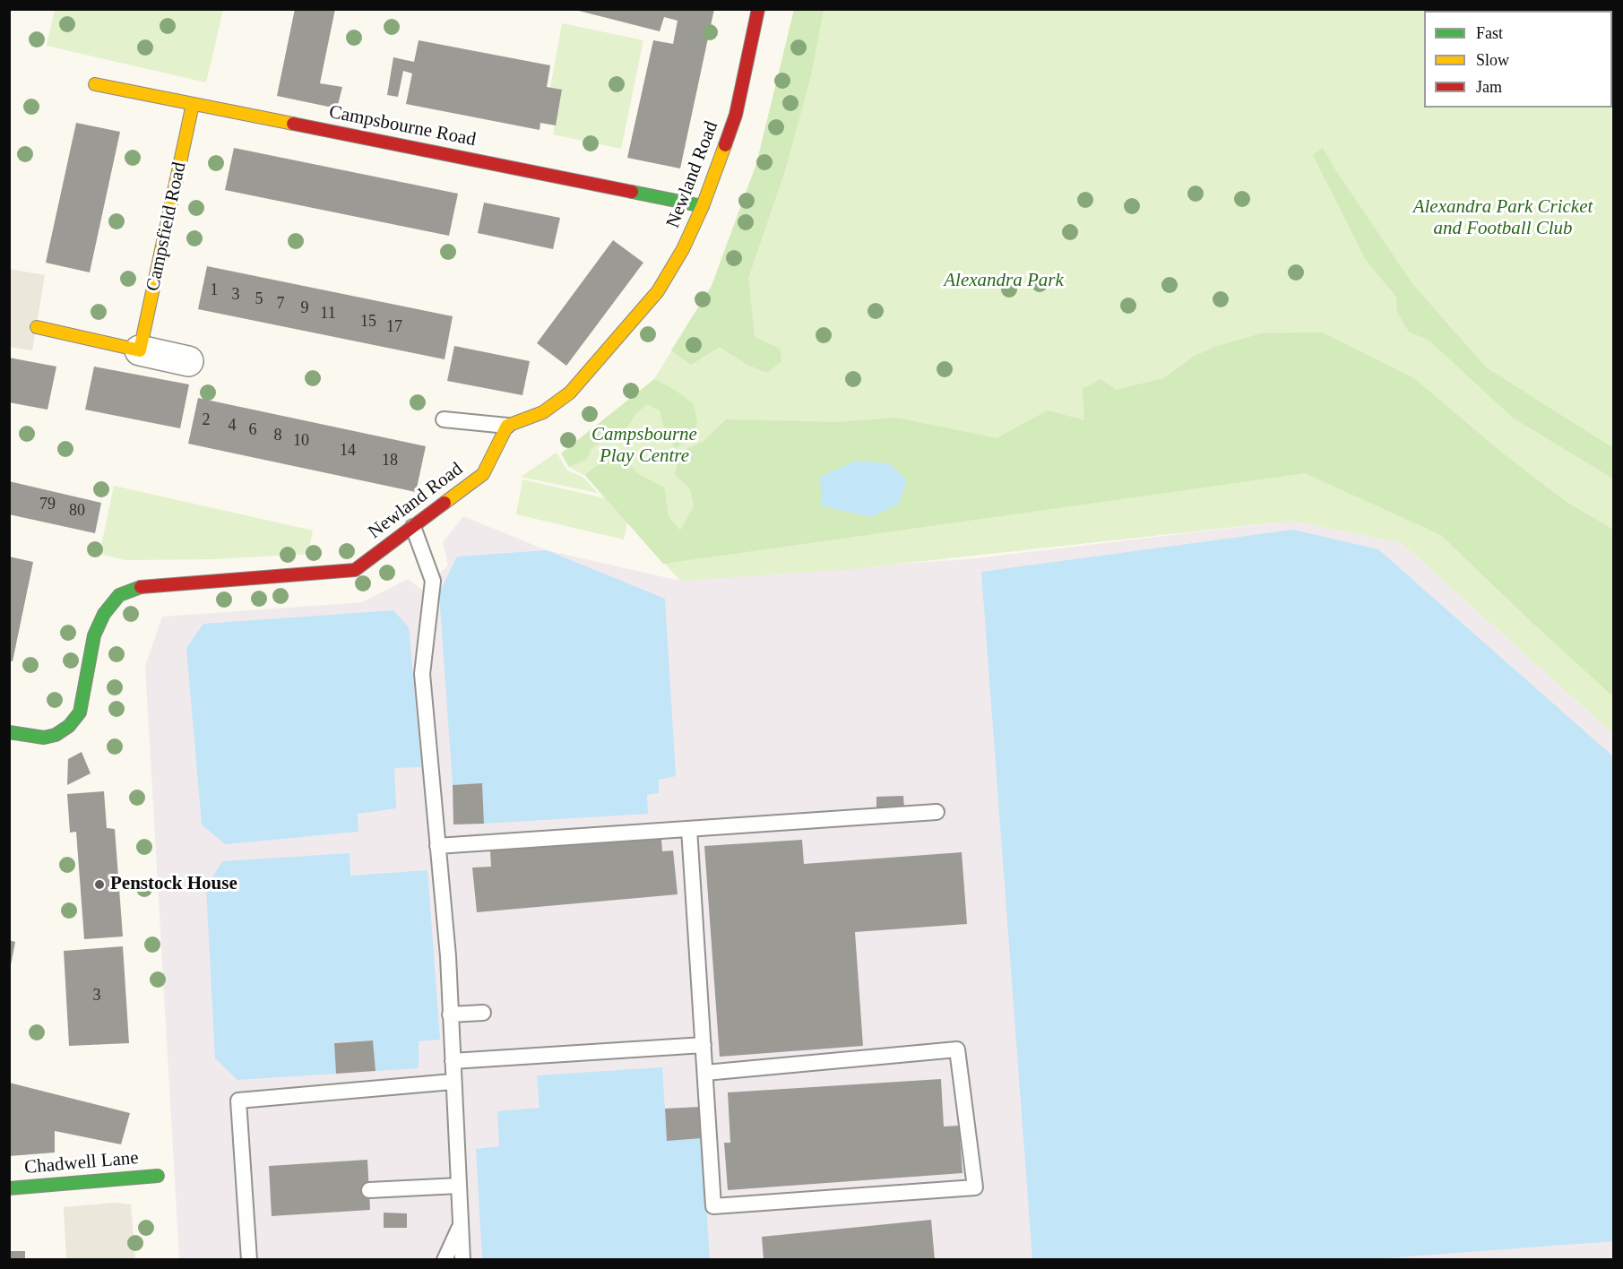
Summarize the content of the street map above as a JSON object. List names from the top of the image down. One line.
{"streets":{"street":["Campsbourne Road","Newland Road","Campsfield Road","Chadwell Lane"]},"crossings":[["Campsbourne Road","Newland Road"],["Campsbourne Road","Campsfield Road"]],"parks":["Alexandra Park Cricket and Football Club","Alexandra Park","Campsbourne Play Centre"],"places":["Penstock House"],"house_numbers":["1","3","5","7","9","11","15","17","2","4","6","8","10","14","18","79","80","3"],"legend":["Fast","Slow","Jam"]}
